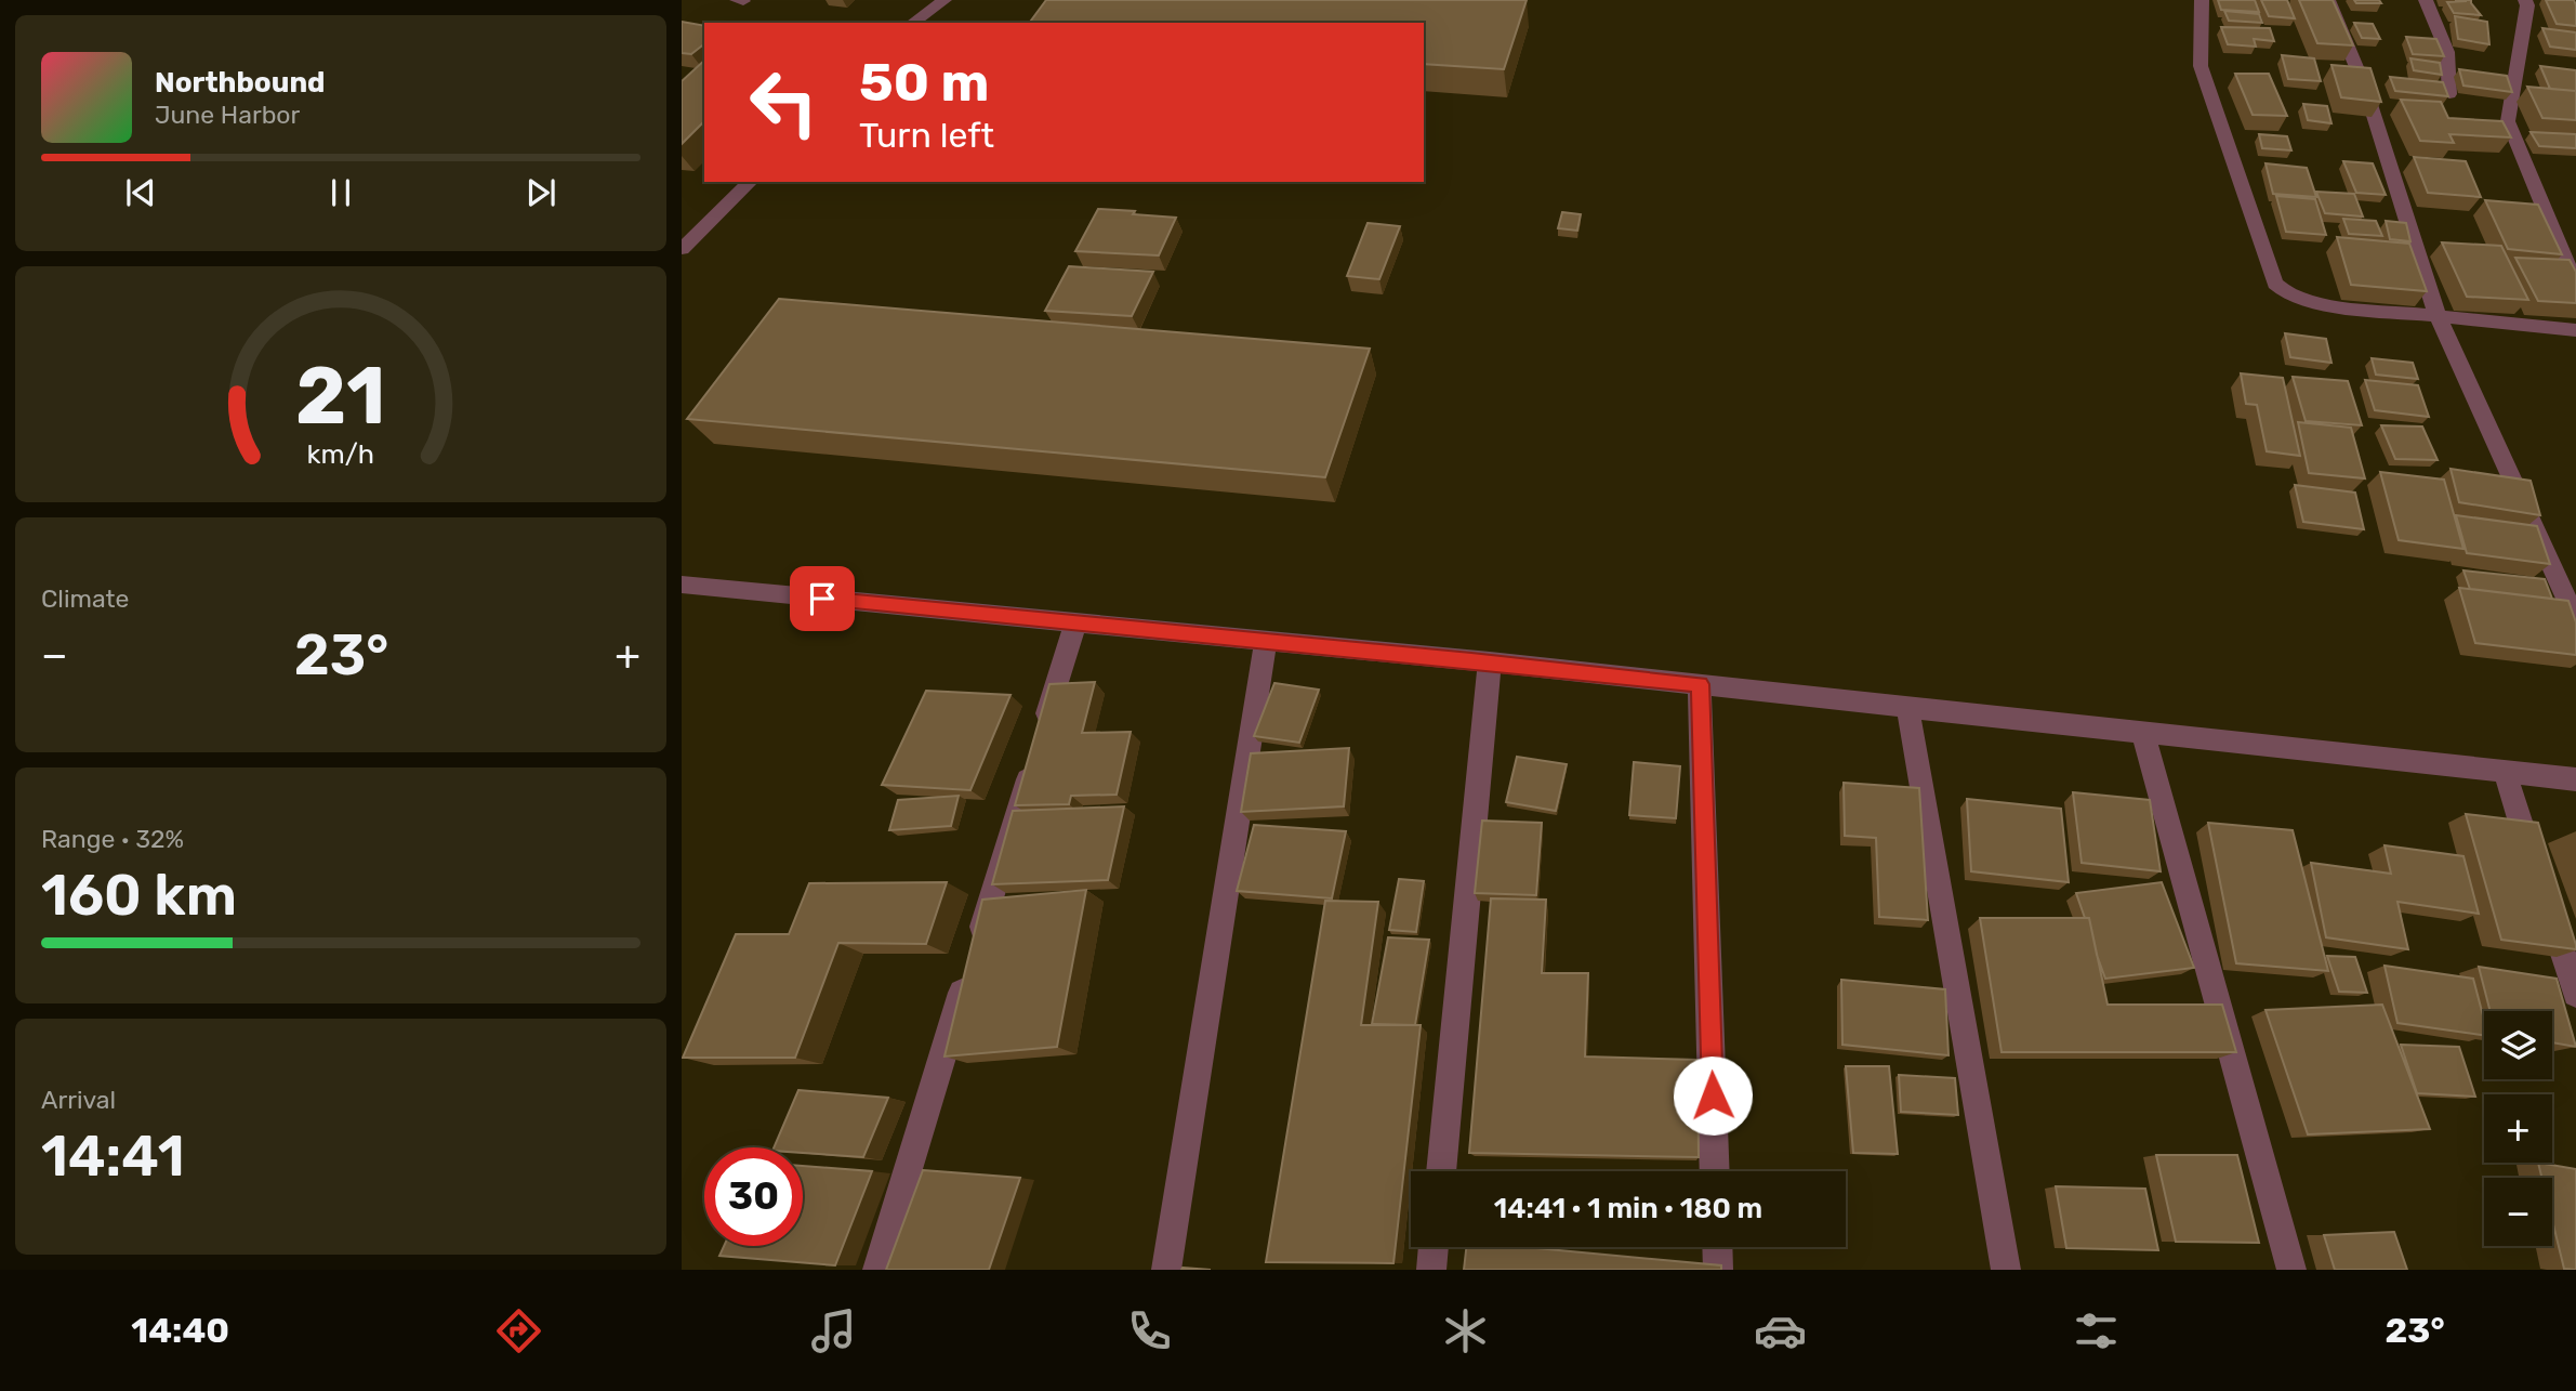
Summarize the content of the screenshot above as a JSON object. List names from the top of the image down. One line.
{"page":{"turn":["50 m","Turn left"],"song":["Northbound","June Harbor"],"tile":["Climate",["Range · 32%","160 km"],["Arrival","14:41"]],"heat":["−","23°","+"],"map_buttons":["+","−"],"limit":"30","trip":"14:41 · 1 min · 180 m","tabs":["14:40","23°"],"gauge":["21","km/h"]}}
